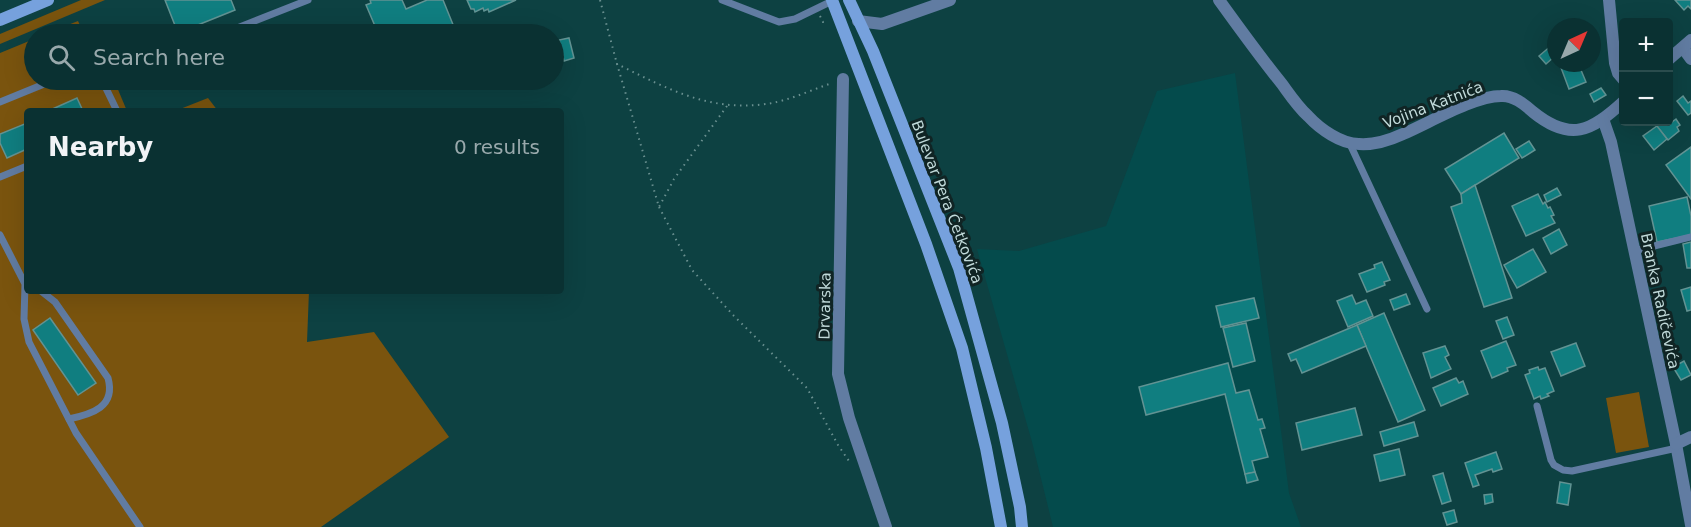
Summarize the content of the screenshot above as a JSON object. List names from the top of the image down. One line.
{"streets":{"main road":["Bulevar Pera Ćetkovića"],"street":["Vojina Katnića","Branka Radičevića","Drvarska"]},"crossings":[["Vojina Katnića","Branka Radičevića"]],"north":"top right","page":{"map_buttons":["+","−"],"search":"Search here","heading":["Nearby","0 results"]}}
